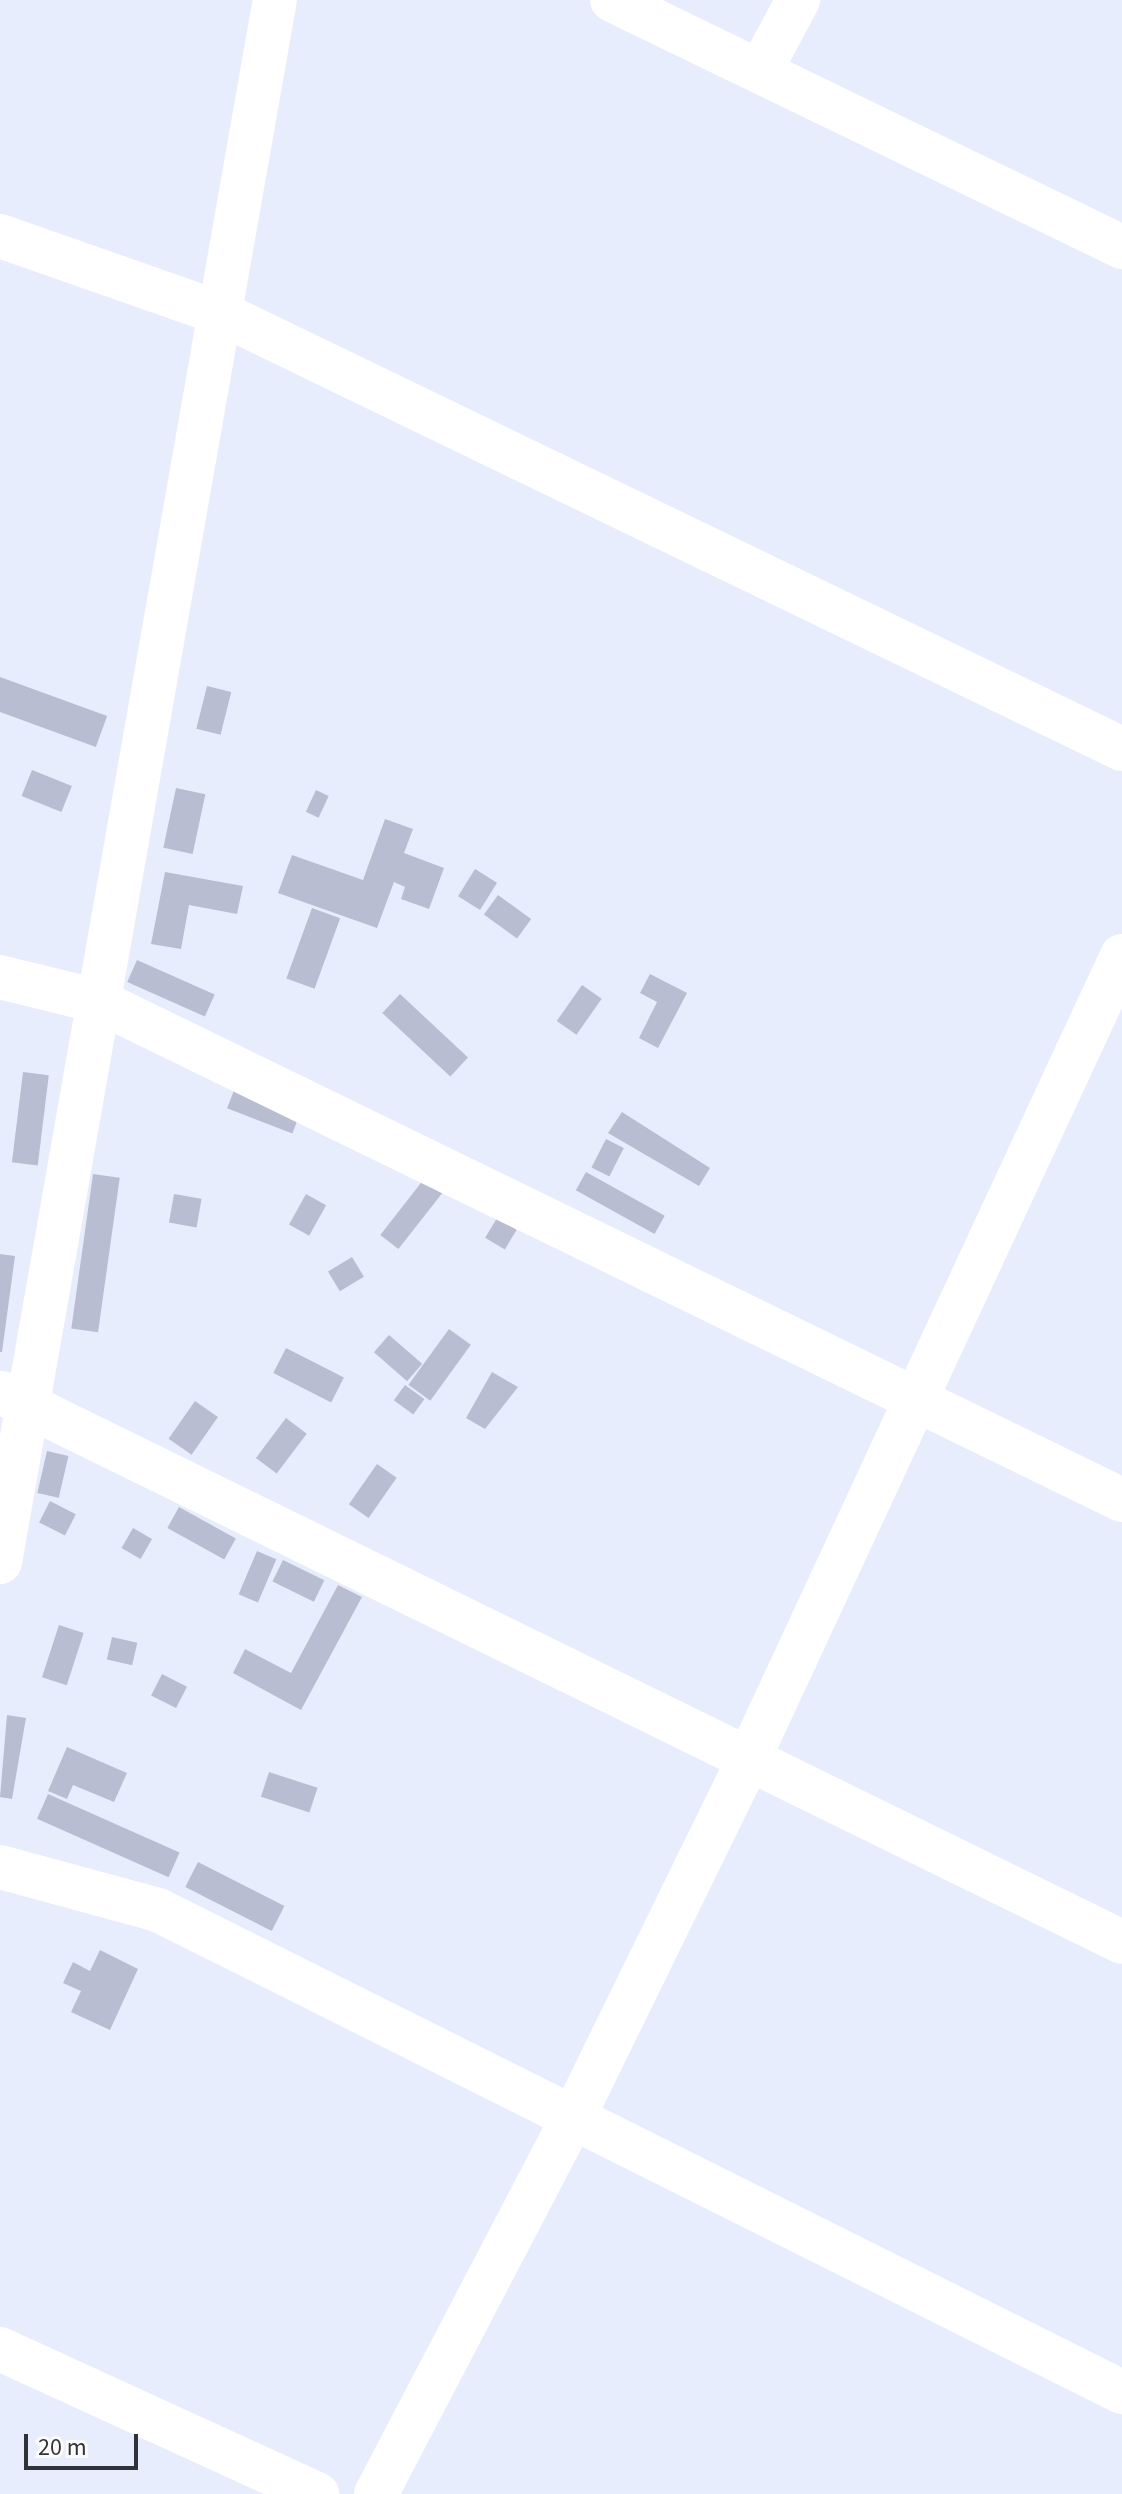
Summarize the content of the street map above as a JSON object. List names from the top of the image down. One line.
{"scale_bar":"20 m"}
